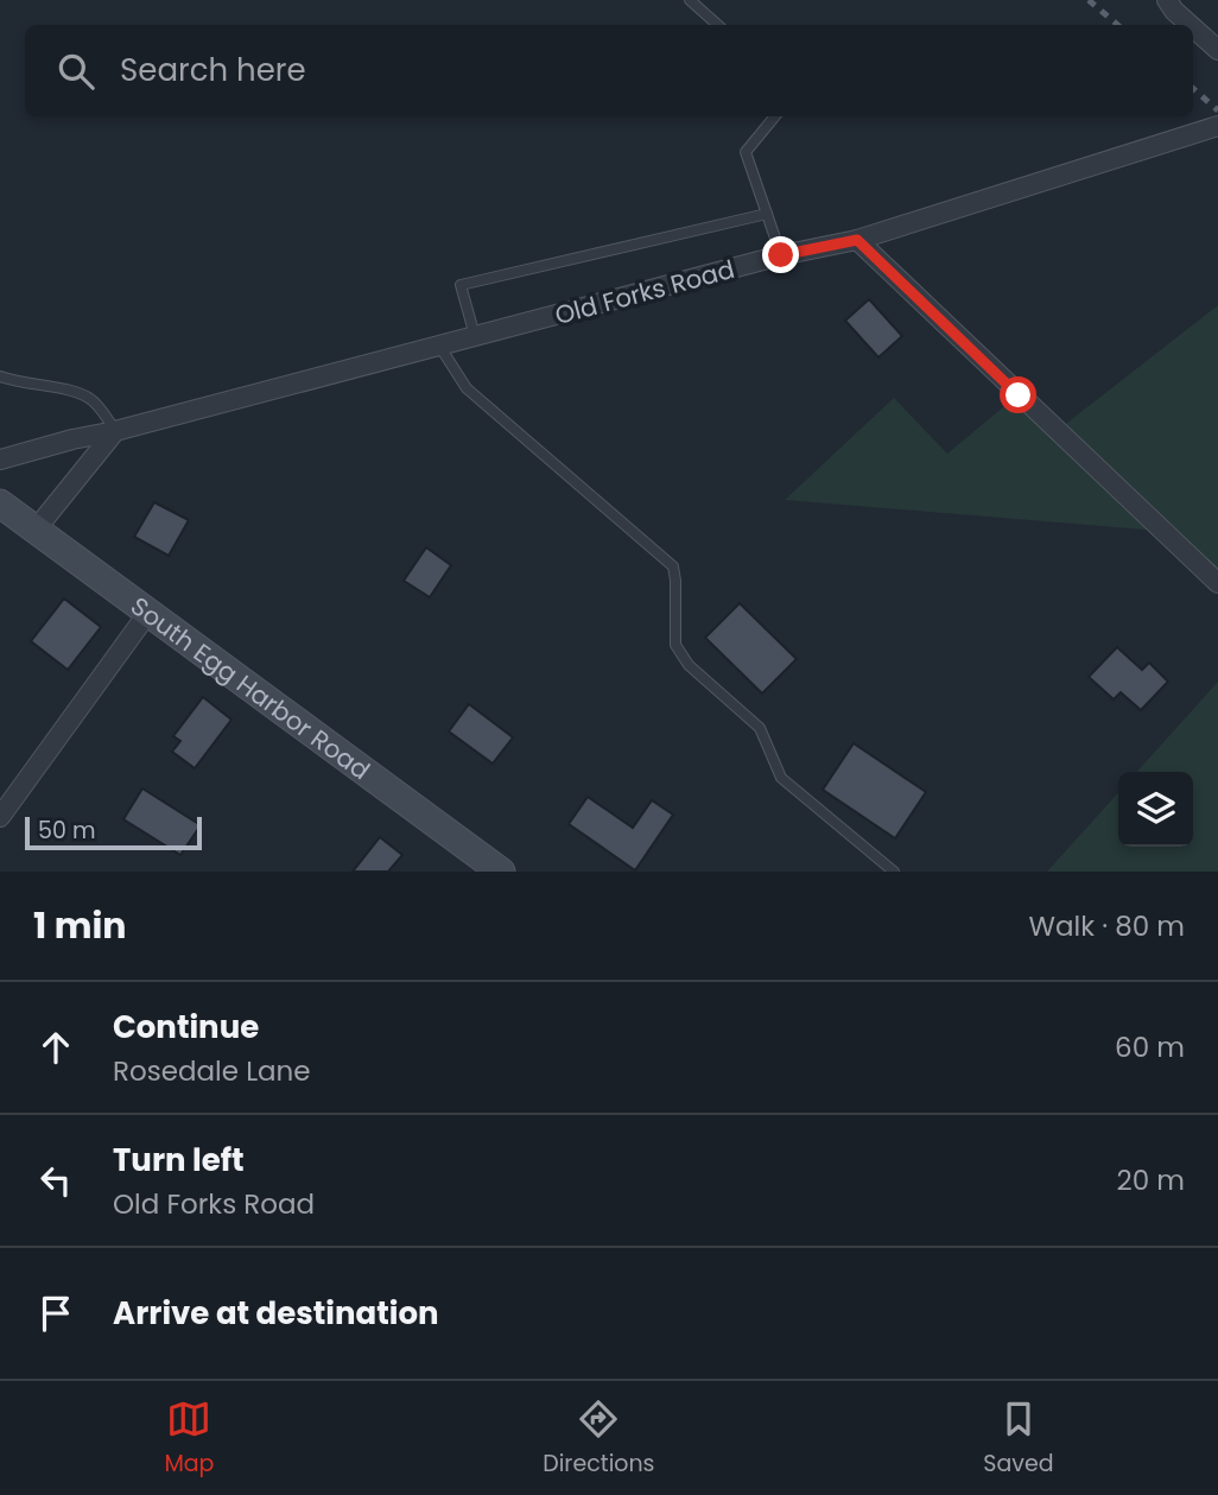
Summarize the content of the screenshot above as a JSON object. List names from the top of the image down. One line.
{"streets":{"main road":["South Egg Harbor Road"],"street":["Old Forks Road"]},"scale_bar":"50 m","page":{"search":"Search here","scale":"50 m","heading":["1 min","Walk · 80 m"],"list":[["Continue","Rosedale Lane","60 m"],["Turn left","Old Forks Road","20 m"],"Arrive at destination"],"nav":["Map","Directions","Saved"]}}
